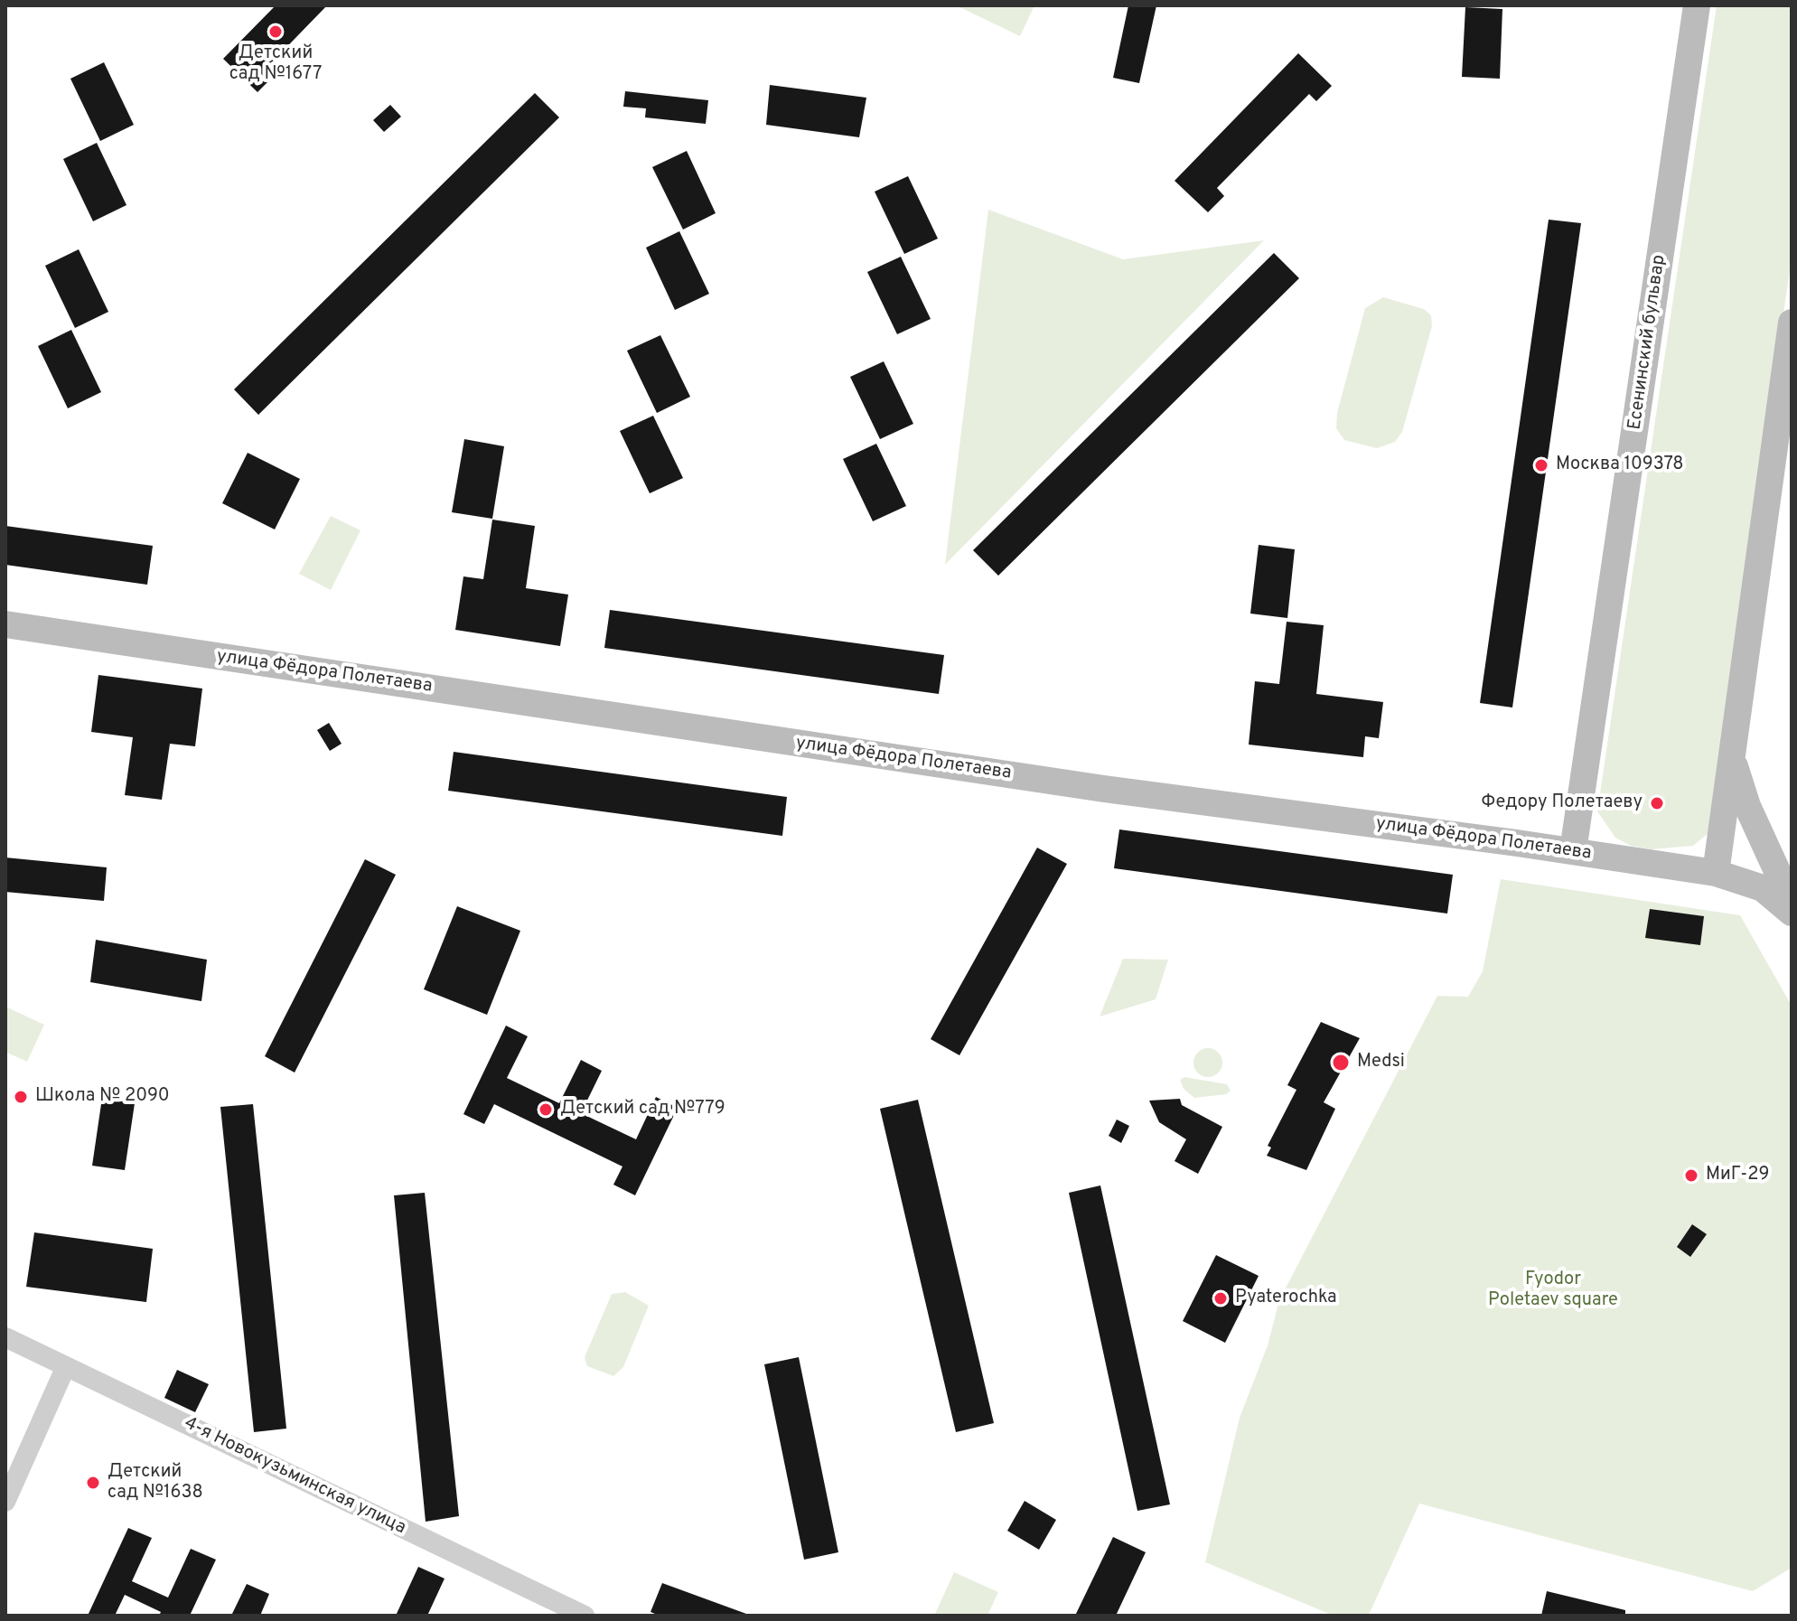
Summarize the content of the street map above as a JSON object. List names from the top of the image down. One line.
{"streets":{"main road":["Есенинский бульвар","улица Фёдора Полетаева"],"street":["4-я Новокузьминская улица"]},"crossings":[["Есенинский бульвар","улица Фёдора Полетаева"]],"parks":["Fyodor Poletaev square"],"places":["Детский сад №1677","Москва 109378","Федору Полетаеву","Medsi","Школа № 2090","Детский сад №779","МиГ-29","Pyaterochka","Детский сад №1638"]}
